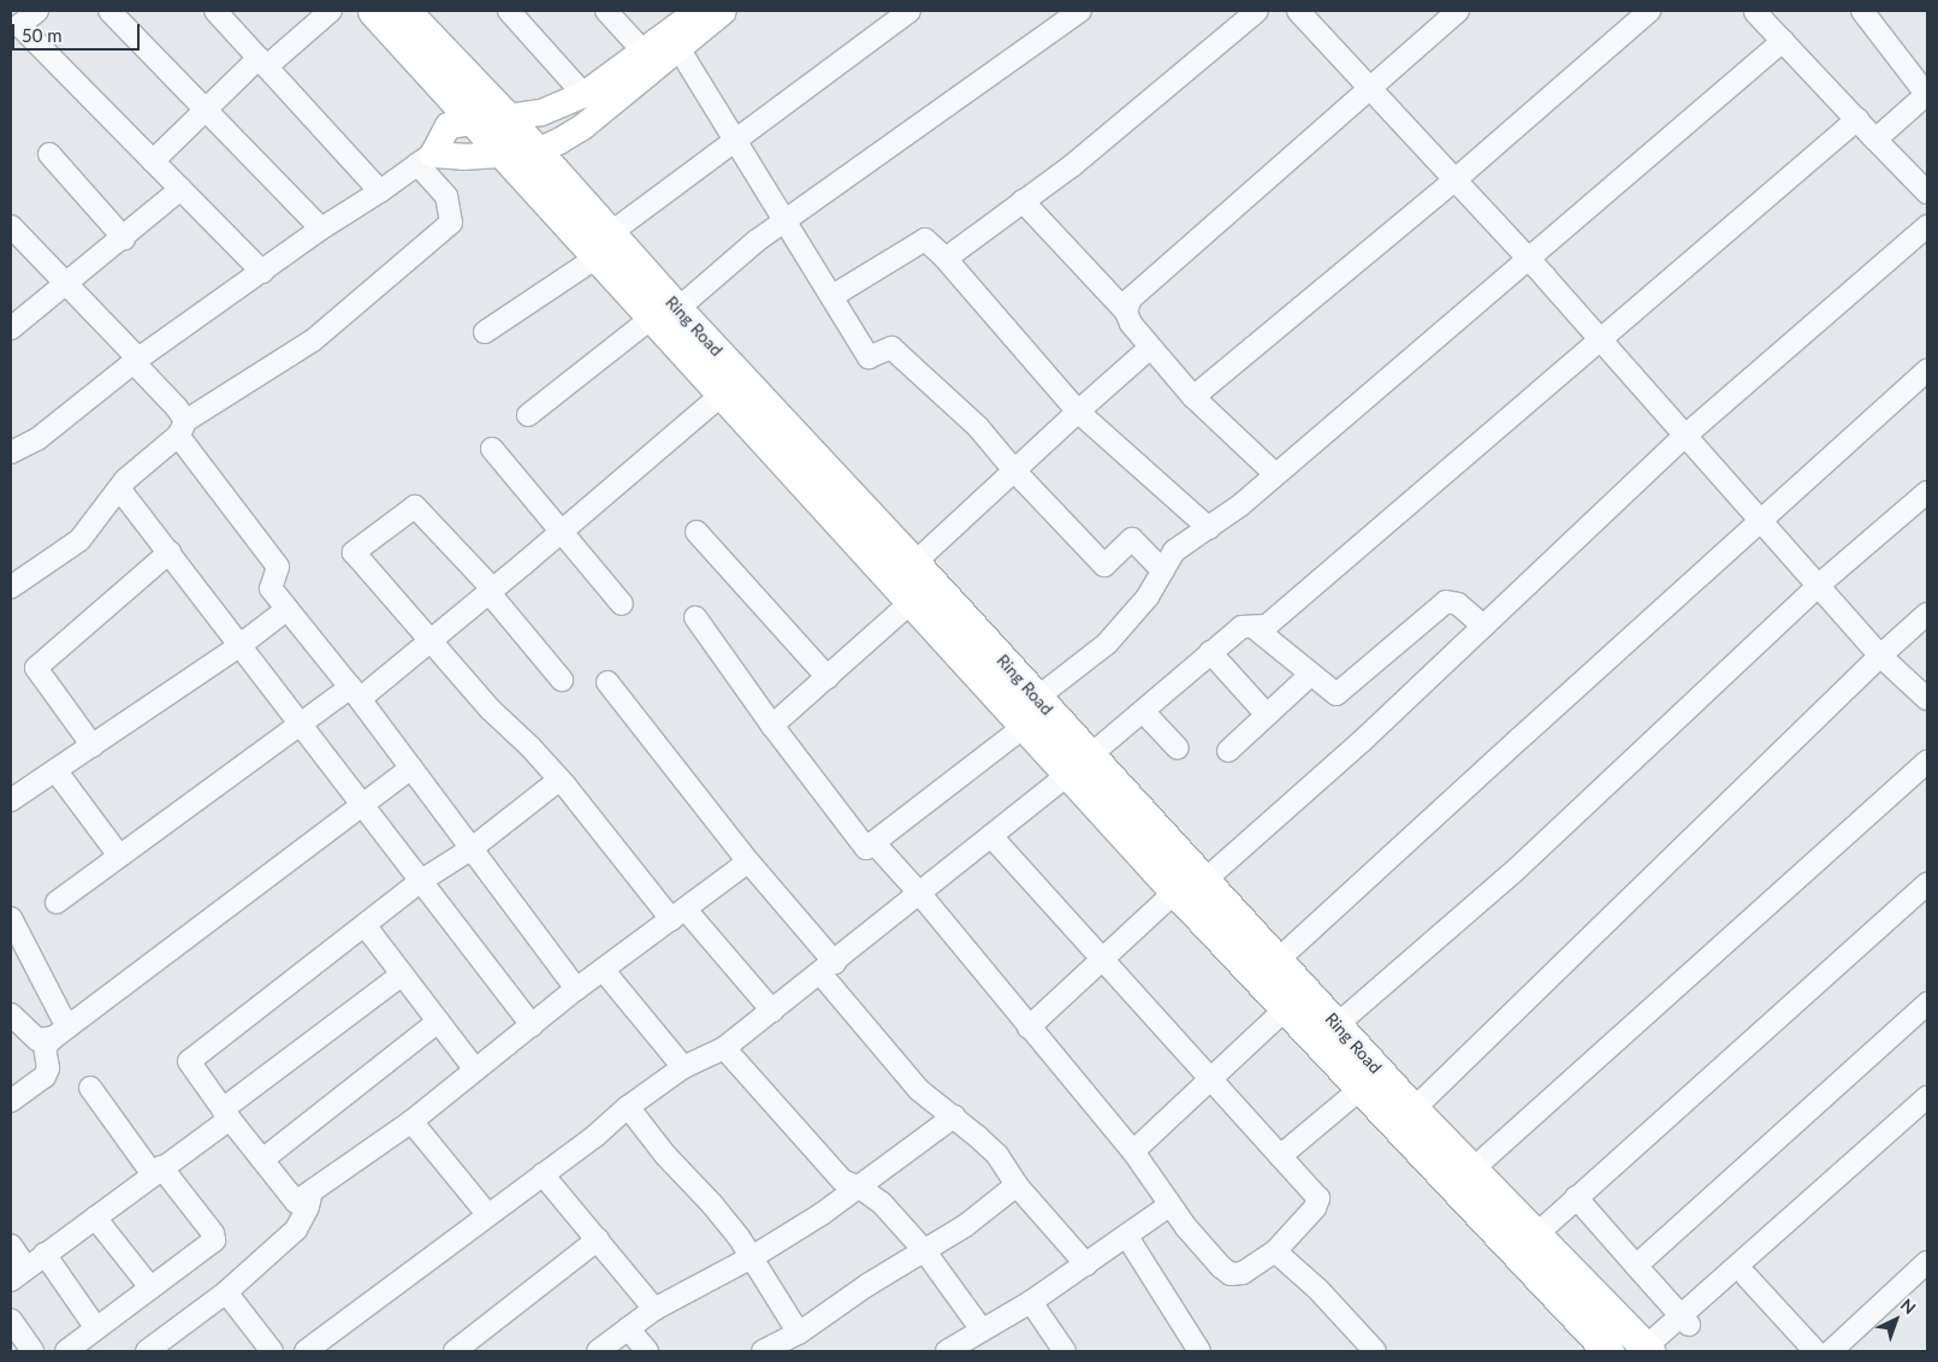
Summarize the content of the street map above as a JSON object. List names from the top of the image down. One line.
{"streets":{"highway":["Ring Road"]},"scale_bar":"50 m","north":"top right"}
